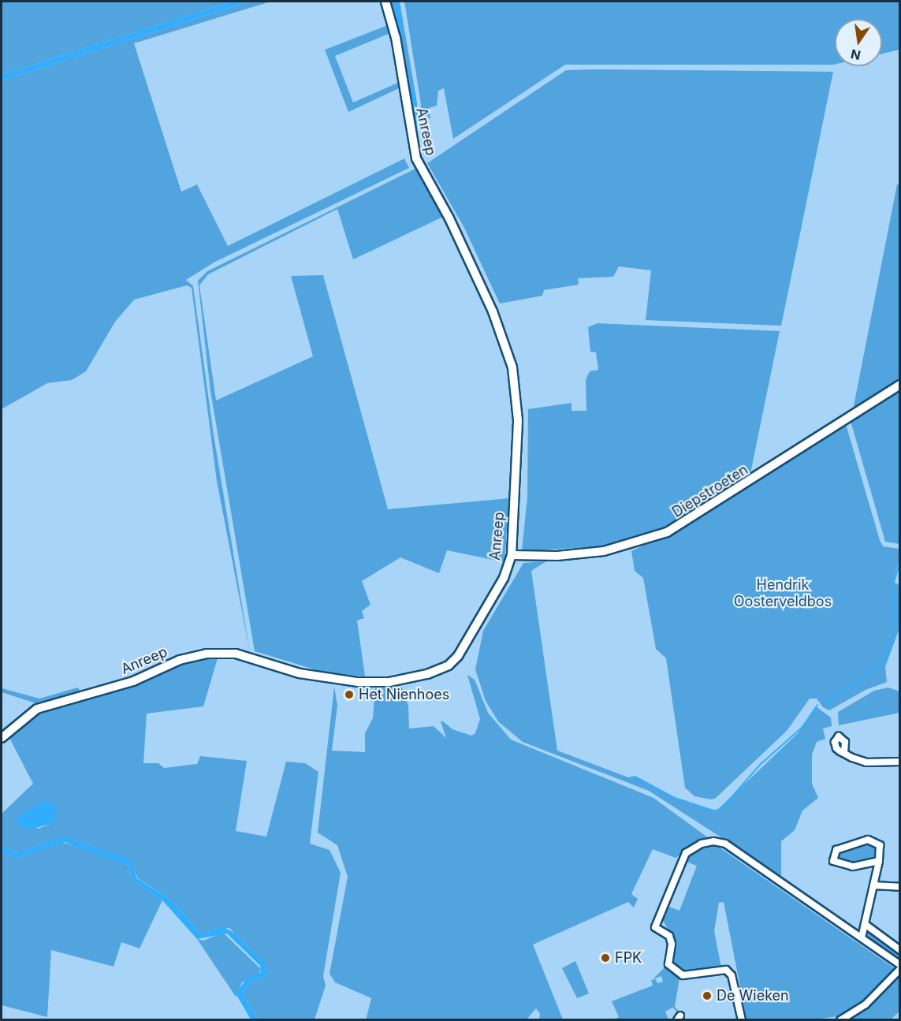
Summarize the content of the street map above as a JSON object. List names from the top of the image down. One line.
{"streets":{"street":["Anreep","Diepstroeten"]},"crossings":[["Anreep","Diepstroeten"]],"parks":["Hendrik Oosterveldbos"],"places":["Het Nienhoes","FPK","De Wieken"],"north":"bottom"}
